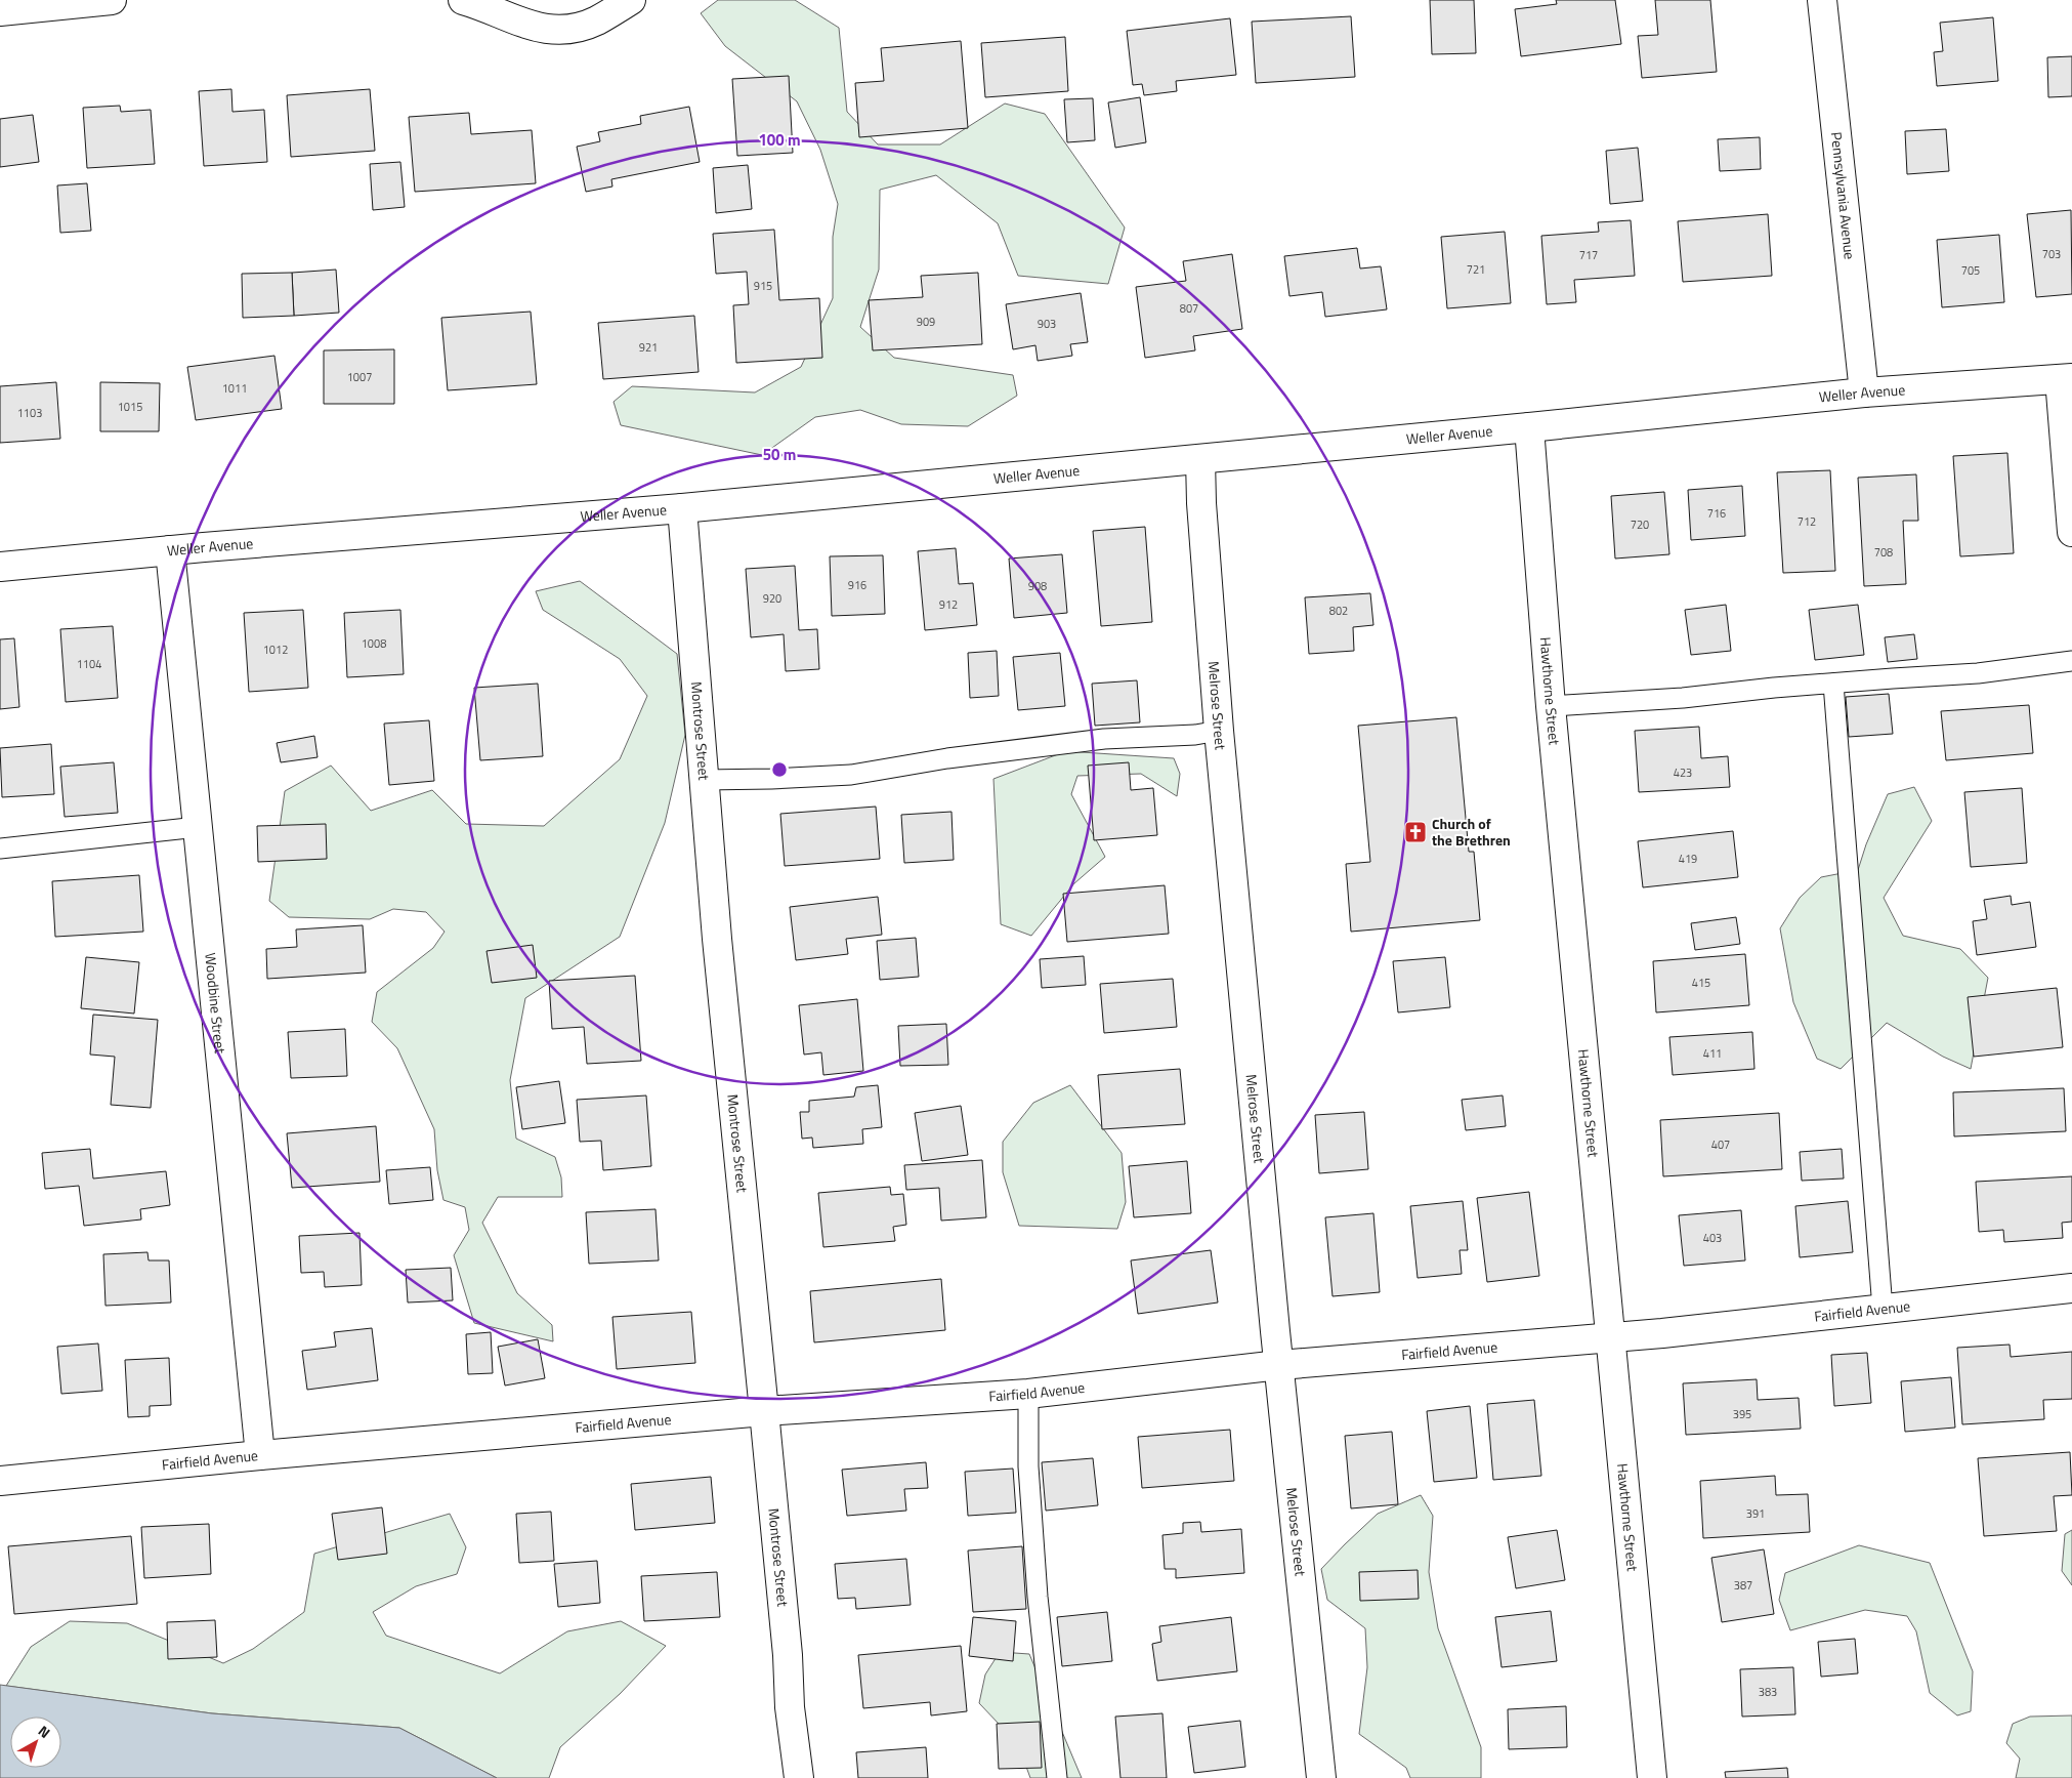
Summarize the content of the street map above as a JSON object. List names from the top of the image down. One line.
{"streets":{"street":["Pennsylvania Avenue","Weller Avenue","Hawthorne Street","Melrose Street","Montrose Street","Woodbine Street","Fairfield Avenue"]},"crossings":[["Pennsylvania Avenue","Weller Avenue"],["Weller Avenue","Hawthorne Street"],["Weller Avenue","Melrose Street"],["Weller Avenue","Montrose Street"],["Weller Avenue","Woodbine Street"],["Hawthorne Street","Fairfield Avenue"],["Melrose Street","Fairfield Avenue"],["Montrose Street","Fairfield Avenue"],["Woodbine Street","Fairfield Avenue"]],"places":{"church":["Church of the Brethren"]},"house_numbers":["703","717","721","705","915","807","909","903","921","1007","1011","1015","1103","716","712","720","708","916","908","920","912","802","1008","1012","1104","423","419","415","411","407","403","395","391","387","383"],"north":"top right","rings":["100 m","50 m"]}
